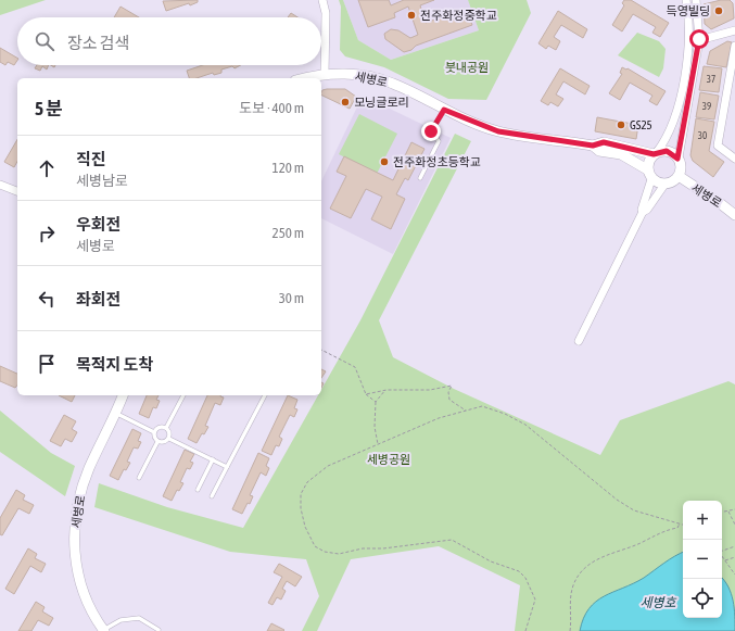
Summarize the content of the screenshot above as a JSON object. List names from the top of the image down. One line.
{"streets":{"street":["세병로"]},"water":["세병호"],"parks":["붓내공원","세병공원"],"places":["득영빌딩","전주화정중학교","모닝글로리","GS25","전주화정초등학교"],"house_numbers":["37","39","30"],"page":{"search":"장소 검색","heading":["5 분","도보 · 400 m"],"list":[["직진","세병남로","120 m"],["우회전","세병로","250 m"],["좌회전","30 m"],"목적지 도착"],"map_buttons":["+","−"]}}
